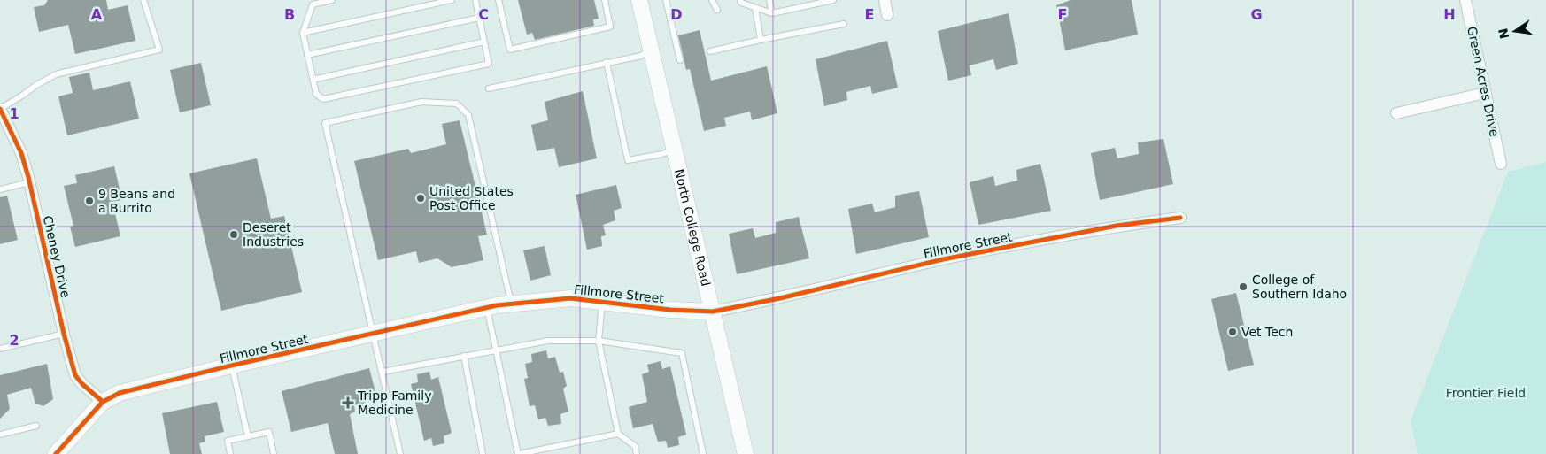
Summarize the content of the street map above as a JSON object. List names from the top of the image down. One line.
{"streets":{"street":["Green Acres Drive","North College Road","Fillmore Street","Cheney Drive"]},"crossings":[["North College Road","Fillmore Street"],["Fillmore Street","Cheney Drive"]],"parks":["Frontier Field"],"places":{"other":["United States Post Office","9 Beans and a Burrito","Deseret Industries","College of Southern Idaho","Vet Tech"],"health":["Tripp Family Medicine"]},"north":"left","grid":{"columns":["A","B","C","D","E","F","G","H"],"rows":["1","2"]}}
